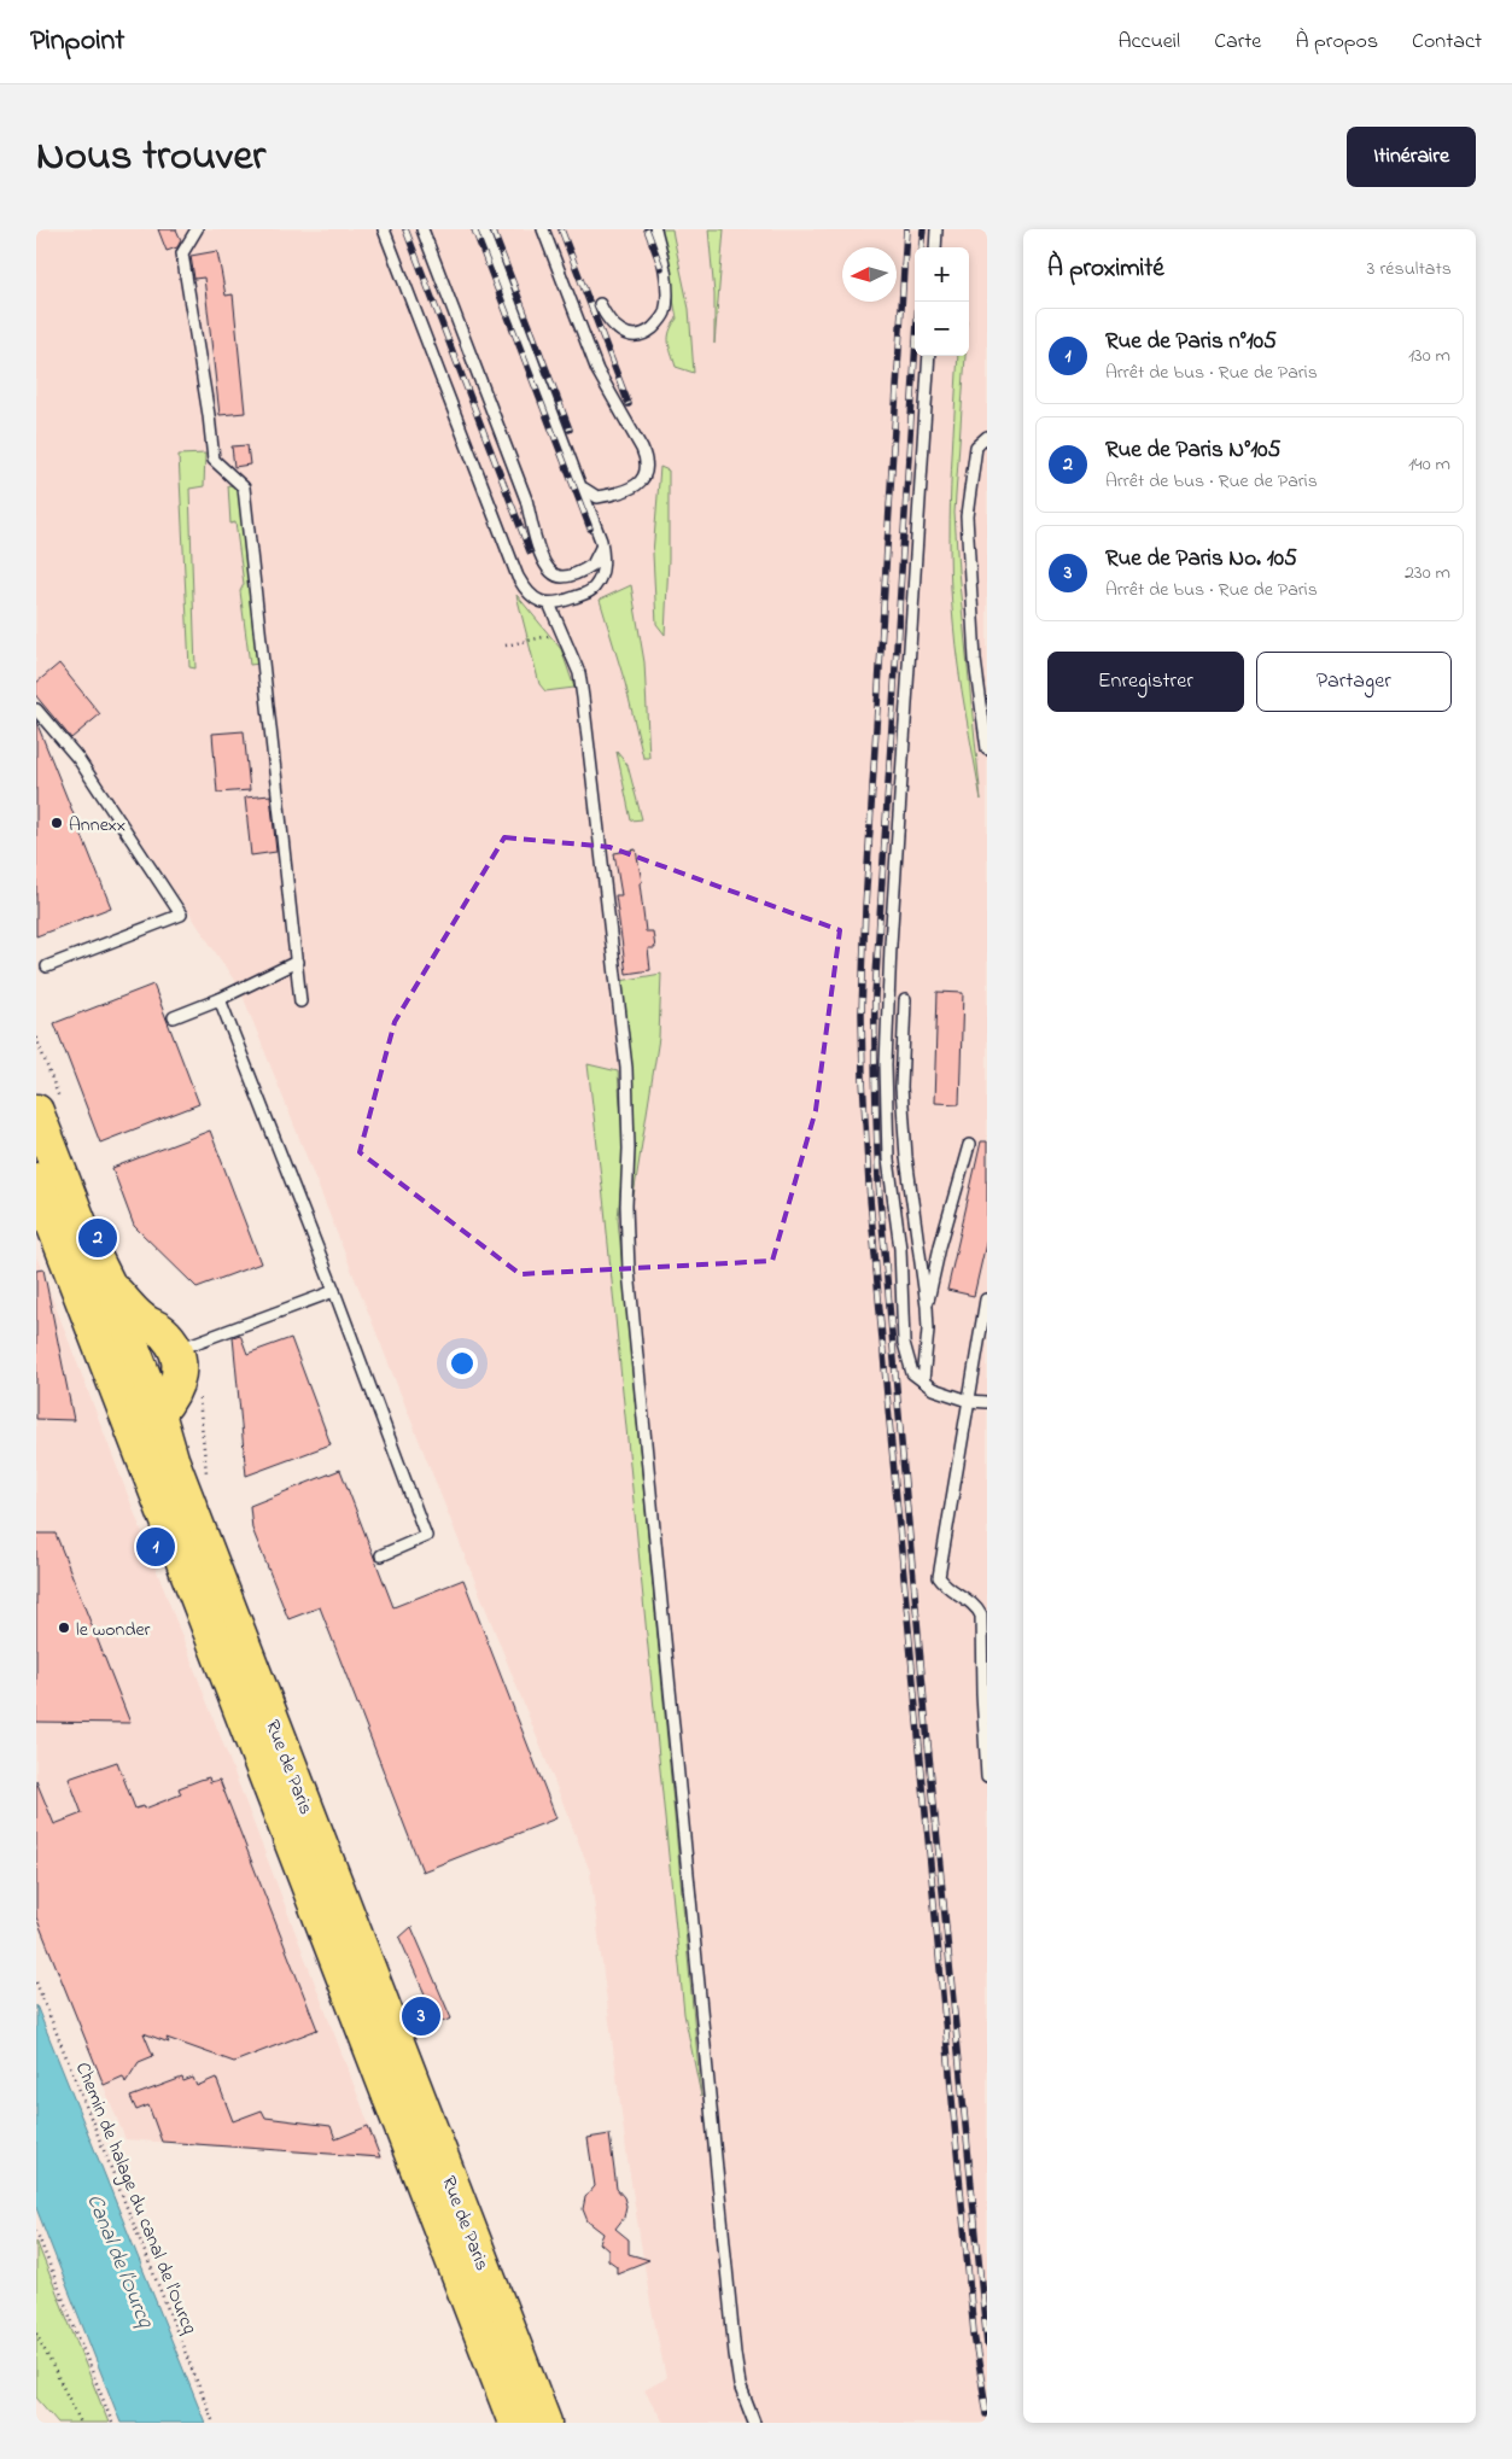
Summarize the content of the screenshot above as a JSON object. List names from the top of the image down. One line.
{"streets":{"main road":["Rue de Paris"],"path":["Chemin de halage du canal de l'Ourcq"]},"water":["Canal de l'Ourcq"],"places":["Annexx","le wonder"],"north":"left","page":{"header":"Pinpoint","nav":["Accueil","Carte","À propos","Contact"],"title":"Nous trouver","buttons":["Itinéraire",["Enregistrer","Partager"]],"heading":["À proximité","3 résultats"],"map_buttons":["+","−"],"list":[{"mark":"1","name":"Rue de Paris n°105","note":"Arrêt de bus · Rue de Paris","value":"130 m"},{"mark":"2","name":"Rue de Paris N°105","note":"Arrêt de bus · Rue de Paris","value":"140 m"},{"mark":"3","name":"Rue de Paris No. 105","note":"Arrêt de bus · Rue de Paris","value":"230 m"}],"pins":["2","1","3"]}}
